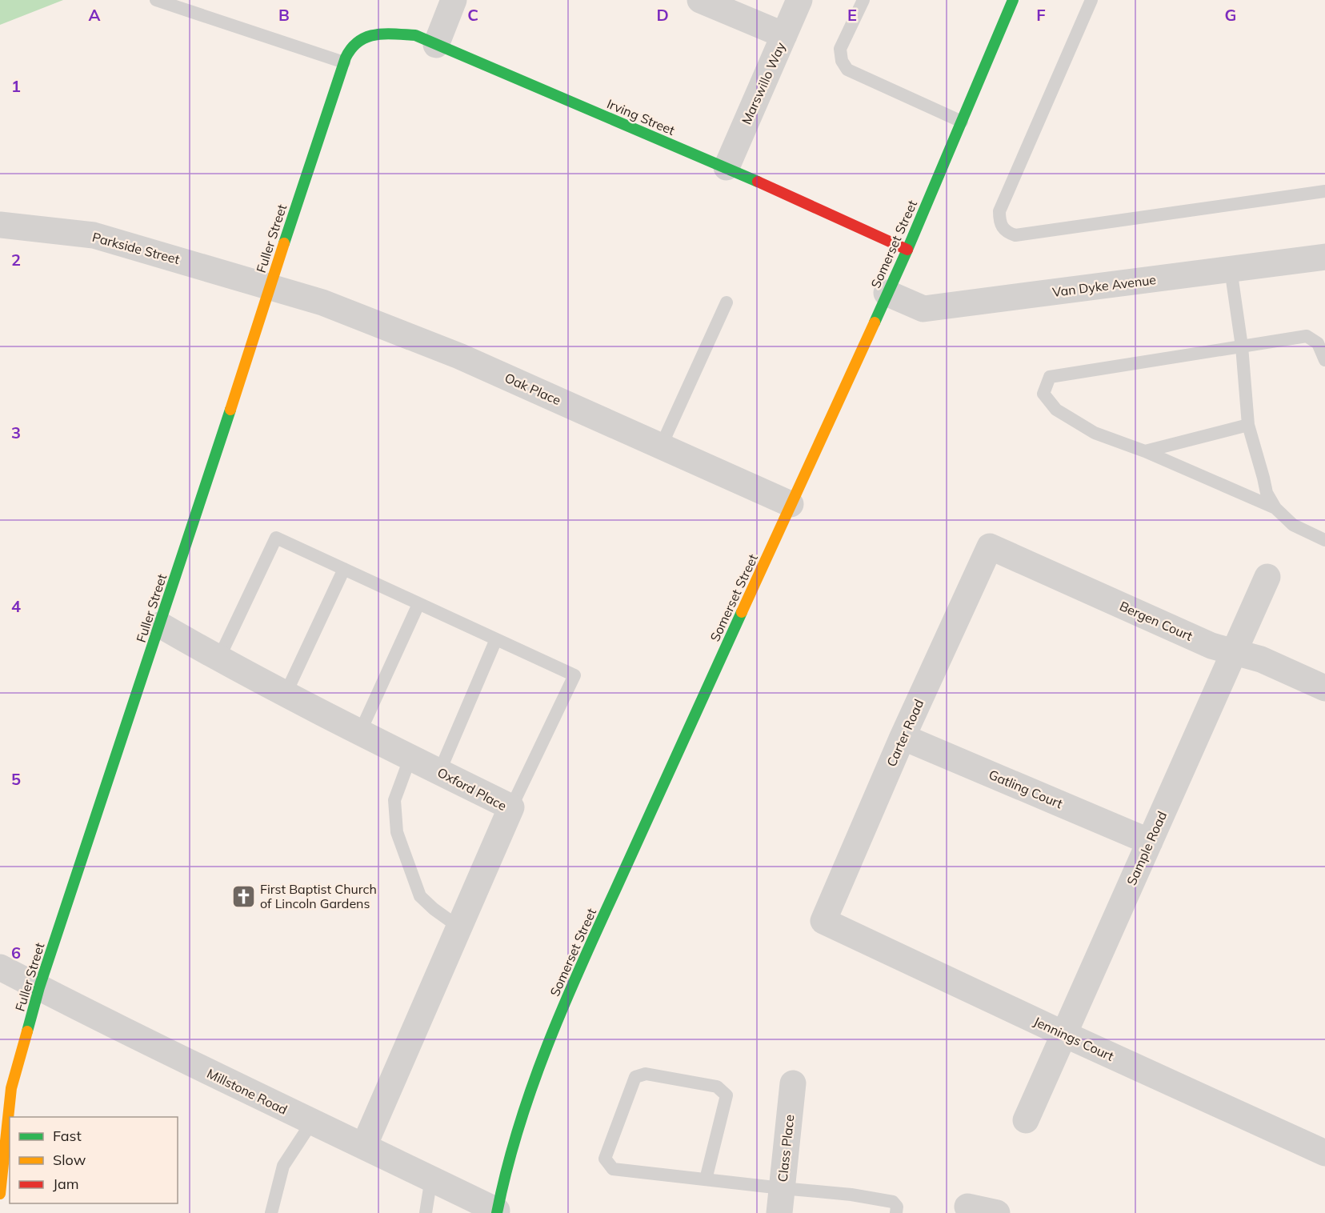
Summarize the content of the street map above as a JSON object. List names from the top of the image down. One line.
{"streets":{"street":["Marswillo Way","Irving Street","Fuller Street","Somerset Street","Parkside Street","Van Dyke Avenue","Oak Place","Bergen Court","Carter Road","Oxford Place","Gatling Court","Sample Road","Jennings Court","Millstone Road","Class Place"]},"crossings":[["Marswillo Way","Irving Street"],["Irving Street","Fuller Street"],["Irving Street","Somerset Street"],["Fuller Street","Parkside Street"],["Fuller Street","Oak Place"],["Fuller Street","Oxford Place"],["Fuller Street","Millstone Road"],["Somerset Street","Van Dyke Avenue"],["Somerset Street","Oak Place"],["Somerset Street","Millstone Road"],["Parkside Street","Oak Place"],["Bergen Court","Carter Road"],["Bergen Court","Sample Road"],["Carter Road","Gatling Court"],["Carter Road","Jennings Court"],["Oxford Place","Millstone Road"],["Gatling Court","Sample Road"],["Sample Road","Jennings Court"]],"places":{"church":["First Baptist Church of Lincoln Gardens"]},"legend":["Fast","Slow","Jam"],"grid":{"columns":["A","B","C","D","E","F","G"],"rows":["1","2","3","4","5","6"]}}
